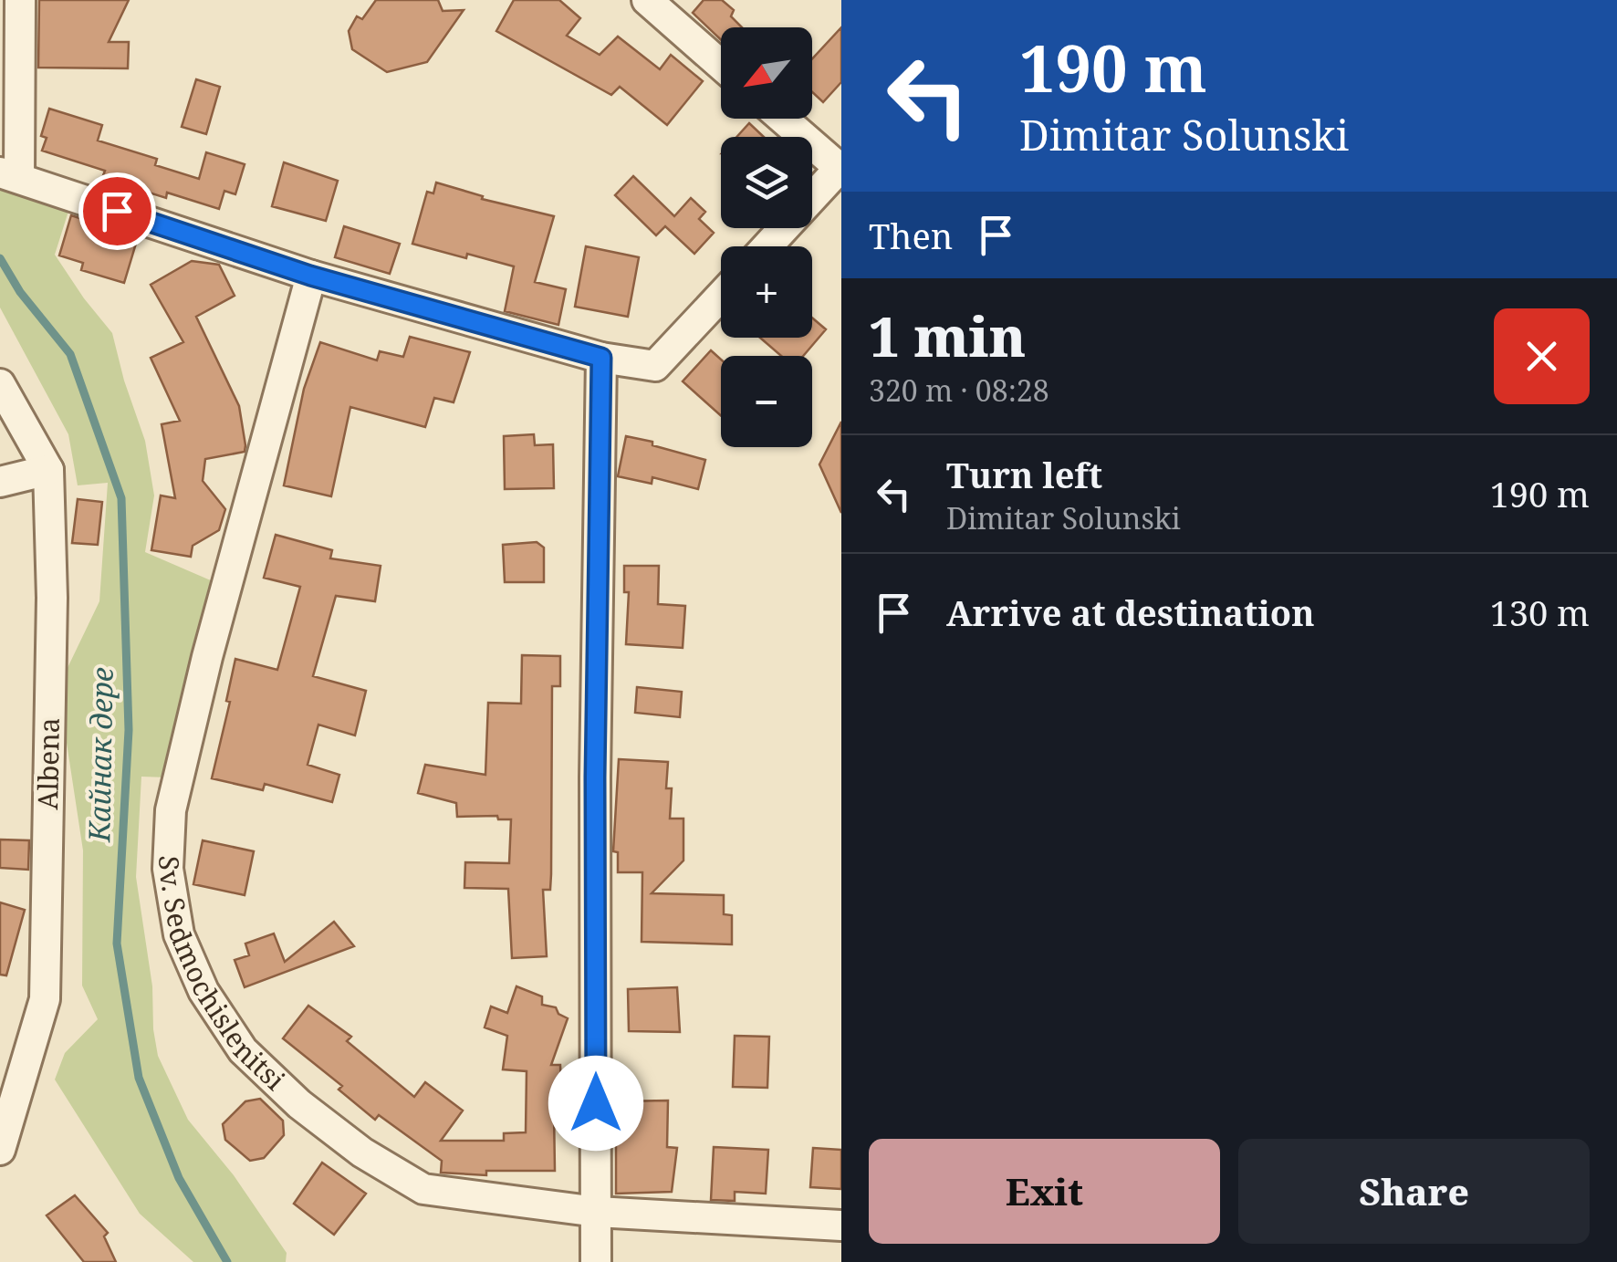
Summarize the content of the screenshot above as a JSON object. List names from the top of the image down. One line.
{"streets":{"street":["Albena","Sv. Sedmochislenitsi"]},"water":["Кайнак дере"],"north":"bottom left","page":{"turn":["190 m","Dimitar Solunski"],"map_buttons":["+","−"],"then":"Then","heading":["1 min","320 m · 08:28"],"list":[{"name":"Turn left","note":"Dimitar Solunski","value":"190 m"},{"name":"Arrive at destination","value":"130 m"}],"buttons":["Exit","Share"]}}
